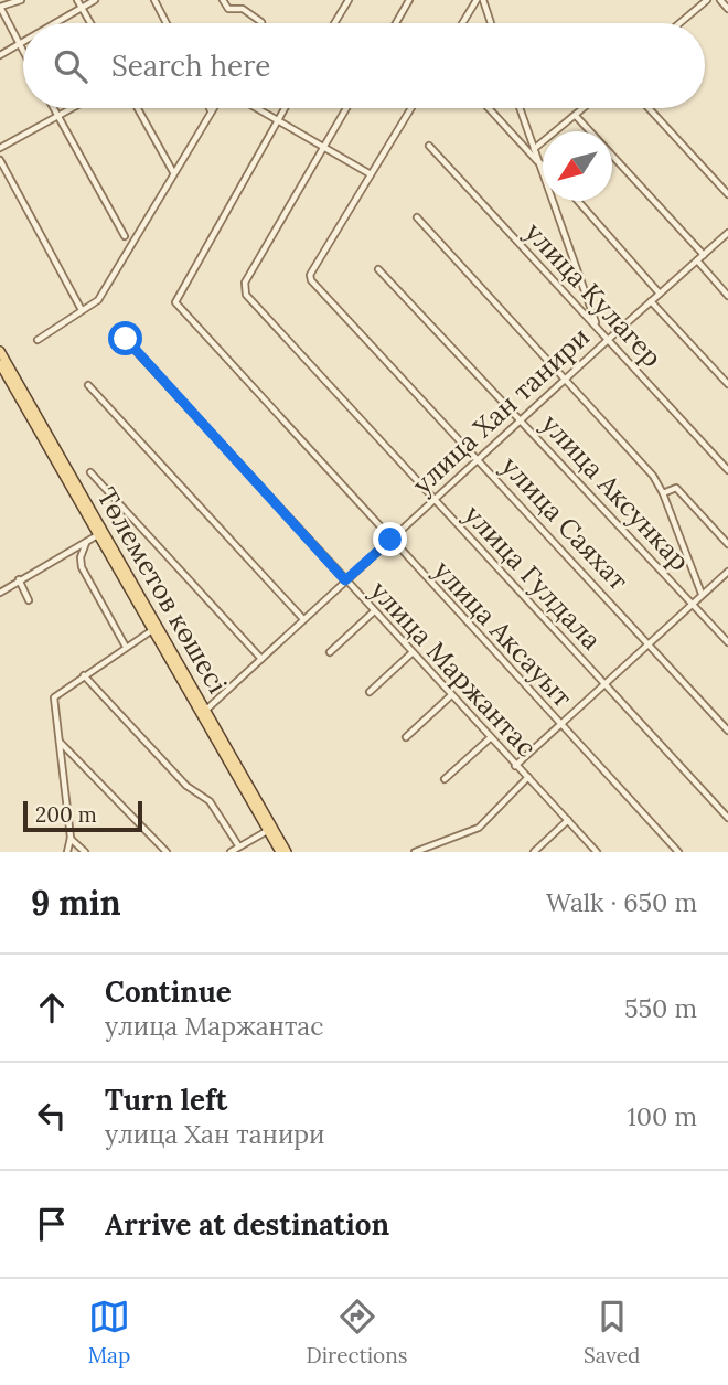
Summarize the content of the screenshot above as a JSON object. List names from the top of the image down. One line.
{"streets":{"main road":["Төлеметов көшесі"],"street":["улица Кулагер","улица Хан танири","улица Аксункар","улица Саяхат","улица Гулдала","улица Аксауыт","улица Маржантас"]},"crossings":[["улица Кулагер","улица Хан танири"],["улица Хан танири","улица Аксункар"],["улица Хан танири","улица Саяхат"],["улица Хан танири","улица Гулдала"],["улица Хан танири","Төлеметов көшесі"],["улица Хан танири","улица Аксауыт"],["улица Хан танири","улица Маржантас"]],"scale_bar":"200 m","north":"bottom left","page":{"search":"Search here","scale":"200 m","heading":["9 min","Walk · 650 m"],"list":[["Continue","улица Маржантас","550 m"],["Turn left","улица Хан танири","100 m"],"Arrive at destination"],"nav":["Map","Directions","Saved"]}}
